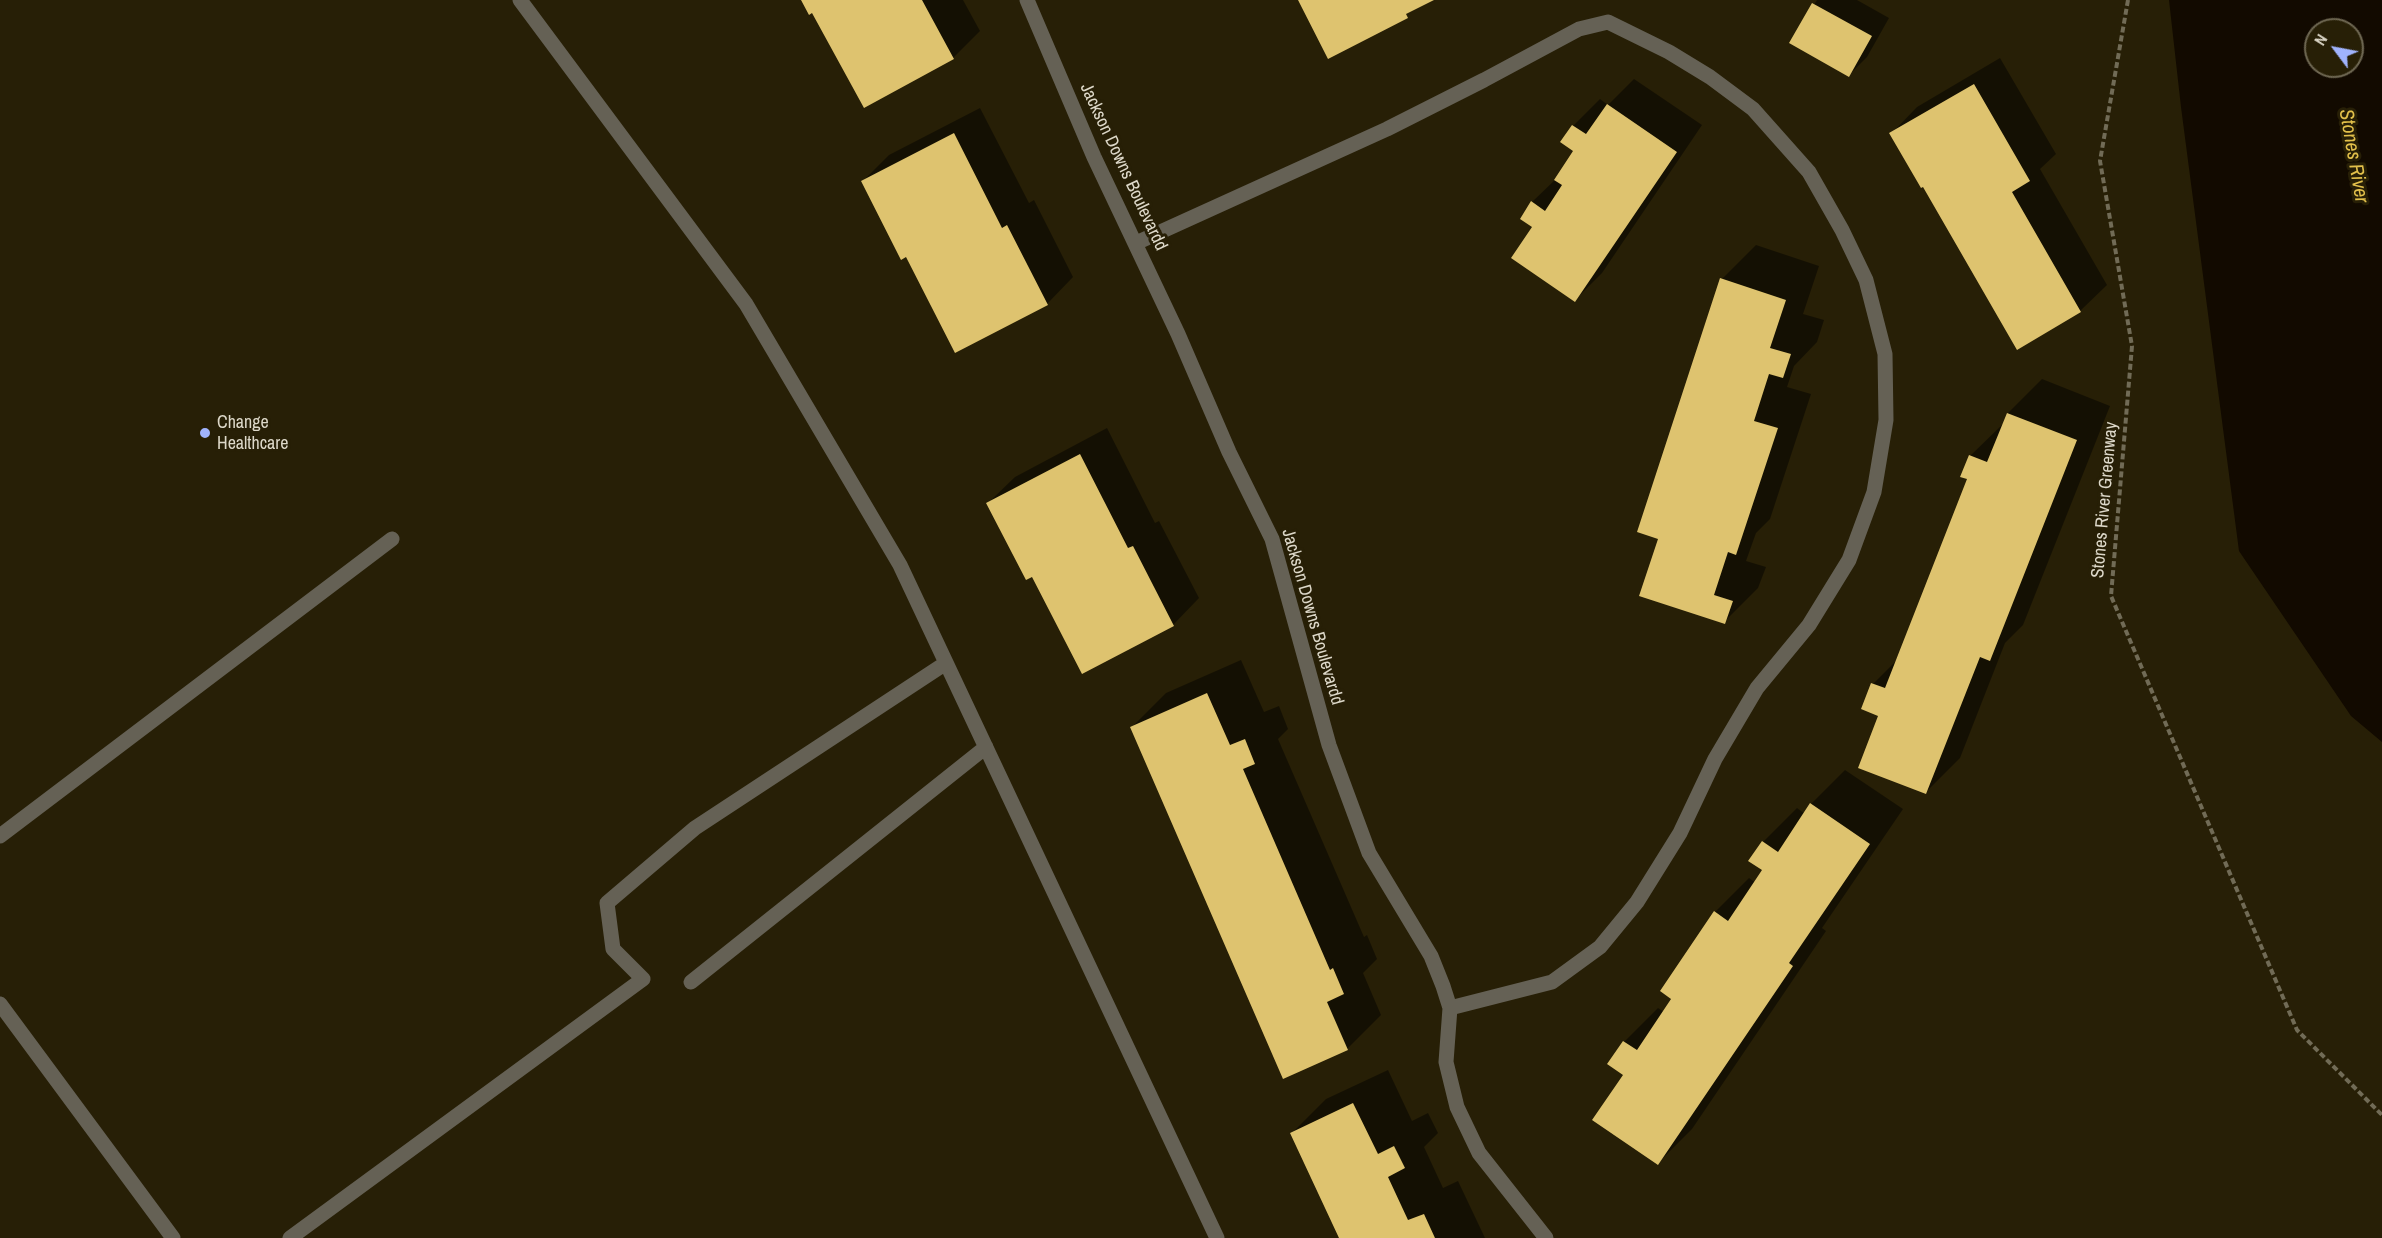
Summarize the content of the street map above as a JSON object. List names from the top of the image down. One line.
{"streets":{"street":["Jackson Downs Boulevardd"],"path":["Stones River Greenway"]},"water":["Stones River"],"places":["Change Healthcare"],"north":"top left"}
